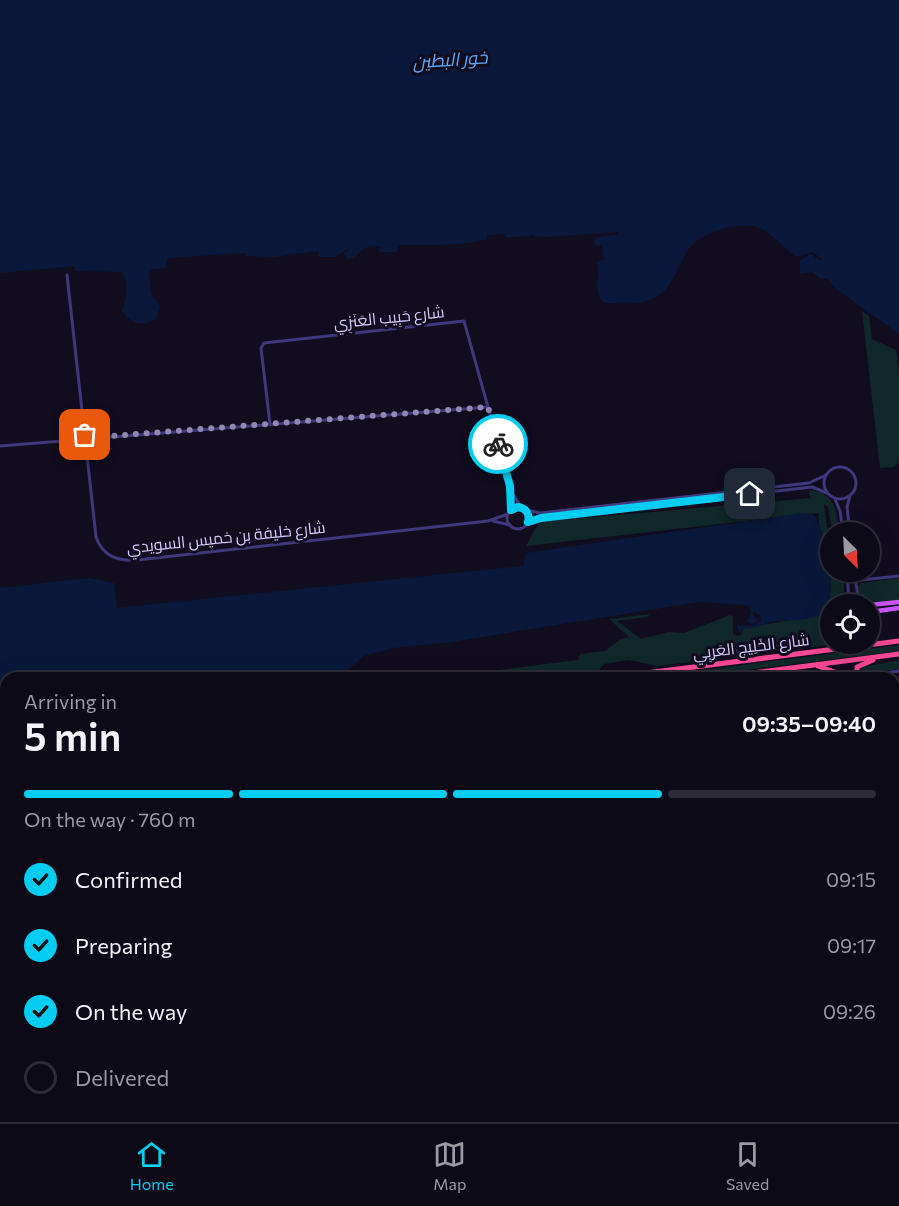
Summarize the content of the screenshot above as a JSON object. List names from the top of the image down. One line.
{"streets":{"highway":["شارع الخَلِيج العَربِي"],"street":["شارع حَبِيب العَنَزِي","شارع خليفة بن خميس السويدي"]},"crossings":[["شارع حَبِيب العَنَزِي","شارع خليفة بن خميس السويدي"]],"water":["خور البطين"],"north":"bottom right","page":{"heading":["5 min","Arriving in","09:35–09:40"],"bar":"On the way · 760 m","list":[["Confirmed","09:15"],["Preparing","09:17"],["On the way","09:26"],"Delivered"],"tabs":["Home","Map","Saved"]}}
